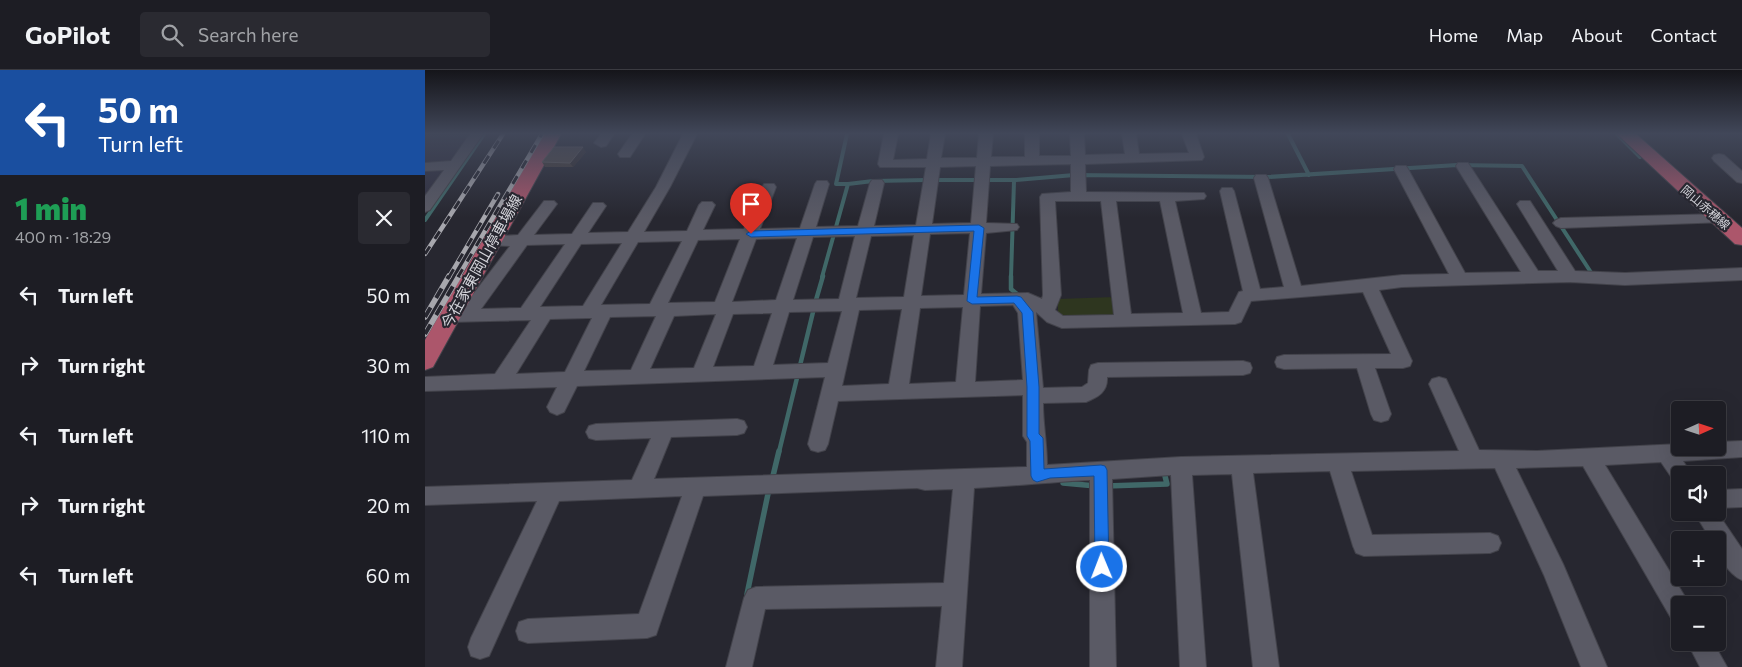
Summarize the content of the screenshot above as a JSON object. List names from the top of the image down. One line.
{"streets":{"main road":["岡山赤穂線","今在家東岡山停車場線"]},"north":"right","page":{"header":"GoPilot","search":"Search here","nav":["Home","Map","About","Contact"],"turn":["50 m","Turn left"],"heading":["1 min","400 m · 18:29"],"list":[{"name":"Turn left","value":"50 m"},{"name":"Turn right","value":"30 m"},{"name":"Turn left","value":"110 m"},{"name":"Turn right","value":"20 m"},{"name":"Turn left","value":"60 m"}],"map_buttons":["+","−"]}}
